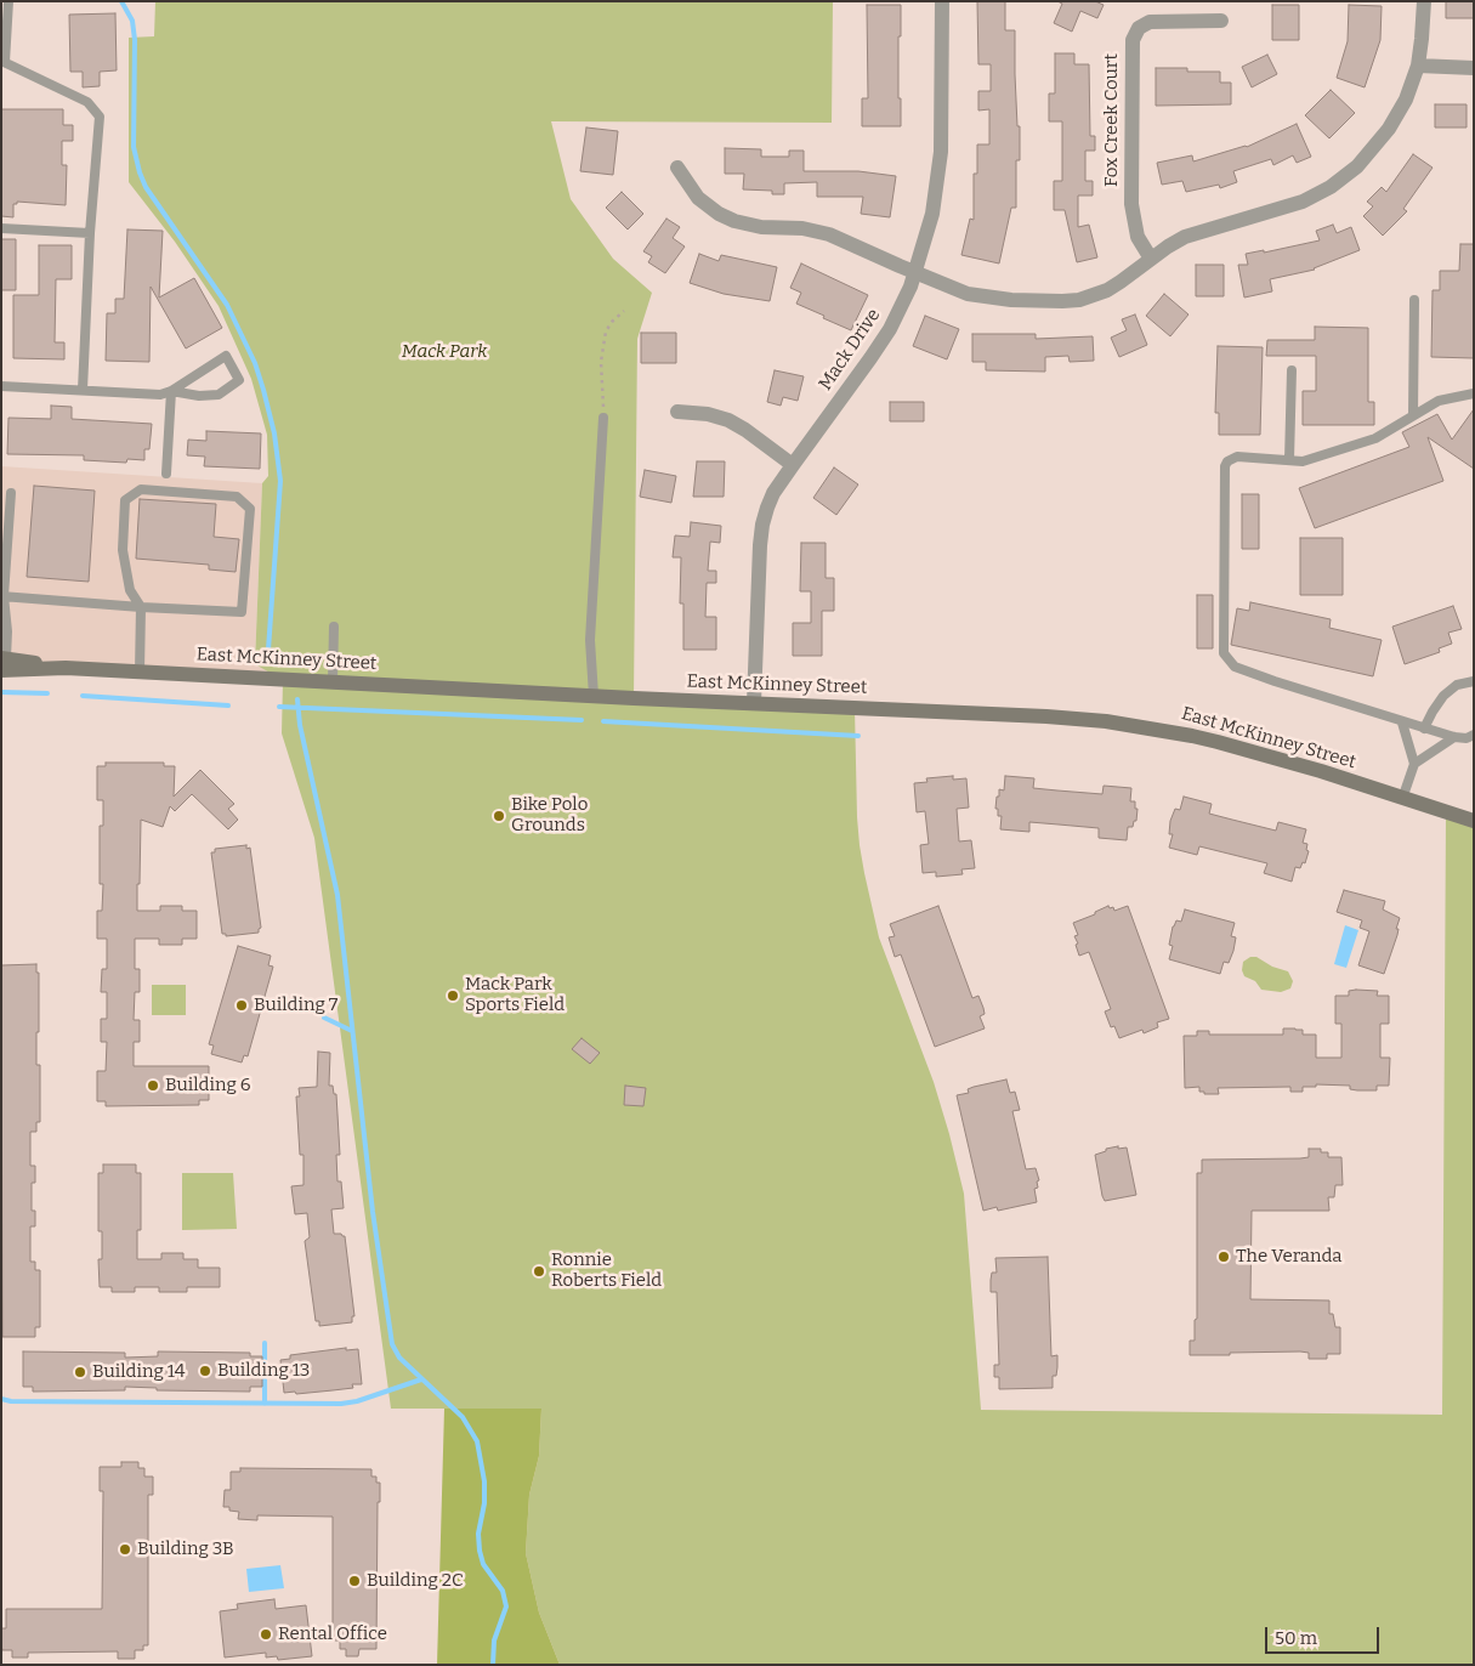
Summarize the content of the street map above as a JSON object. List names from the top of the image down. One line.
{"streets":{"main road":["East McKinney Street"],"street":["Fox Creek Court","Mack Drive"]},"crossings":[["Mack Drive","East McKinney Street"]],"parks":["Mack Park"],"places":["Bike Polo Grounds","Mack Park Sports Field","Building 7","Building 6","The Veranda","Ronnie Roberts Field","Building 13","Building 14","Building 3B","Building 2C","Rental Office"],"scale_bar":"50 m"}
